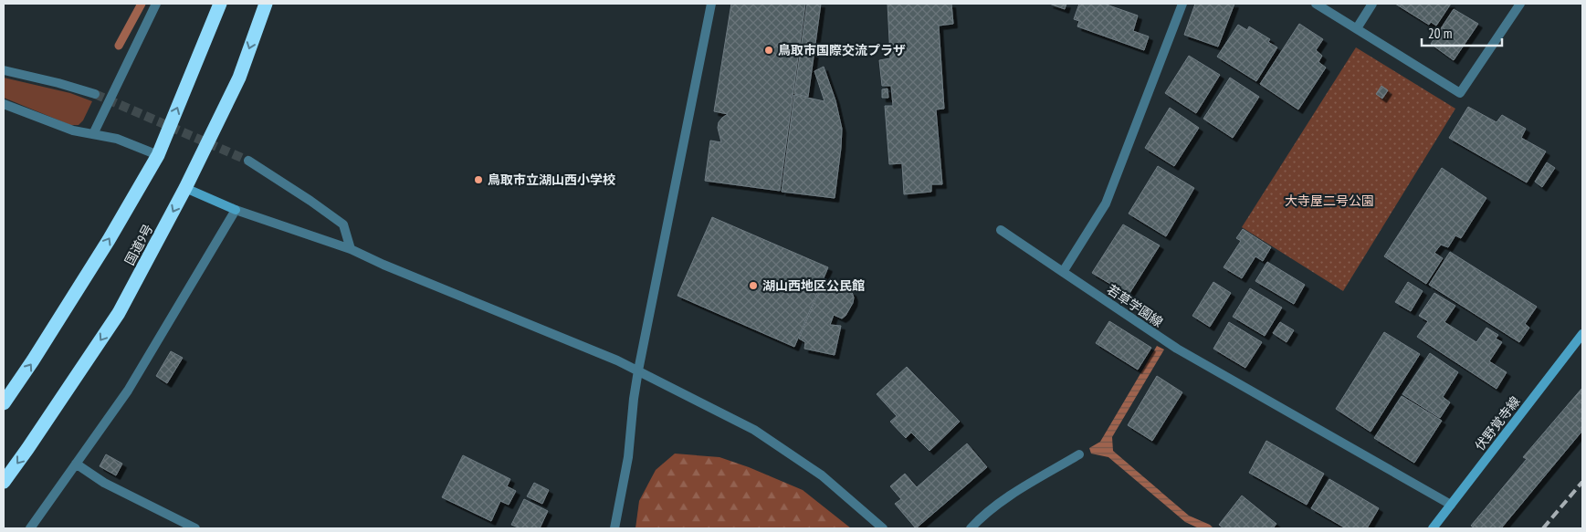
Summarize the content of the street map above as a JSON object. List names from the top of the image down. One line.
{"streets":{"highway":["国道9号"],"main road":["伏野覚寺線"],"street":["若草学園線"]},"crossings":[["若草学園線","伏野覚寺線"]],"parks":["大寺屋二号公園"],"places":["鳥取市国際交流プラザ","鳥取市立湖山西小学校","湖山西地区公民館"],"scale_bar":"20 m"}
